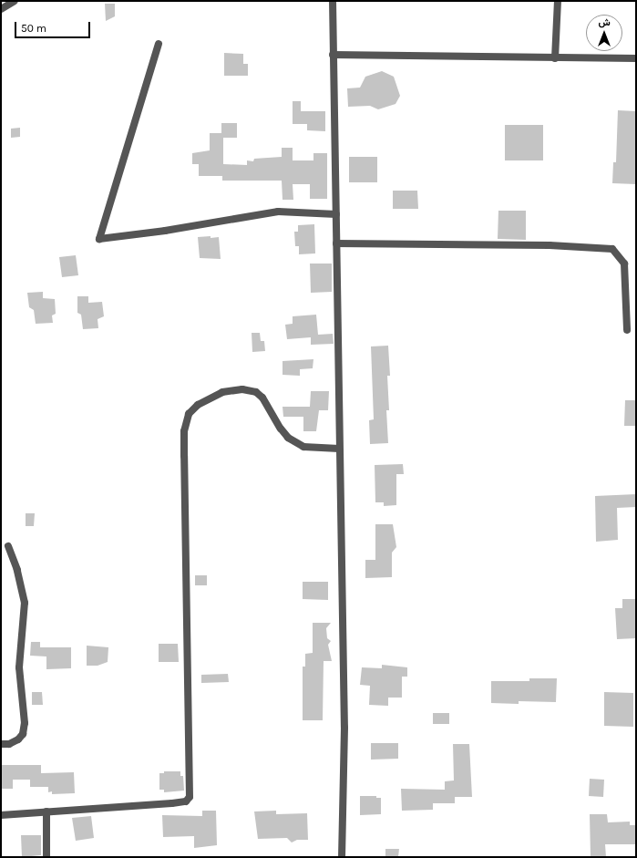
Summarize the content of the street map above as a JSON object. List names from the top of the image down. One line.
{"scale_bar":"50 m","north":"top"}
